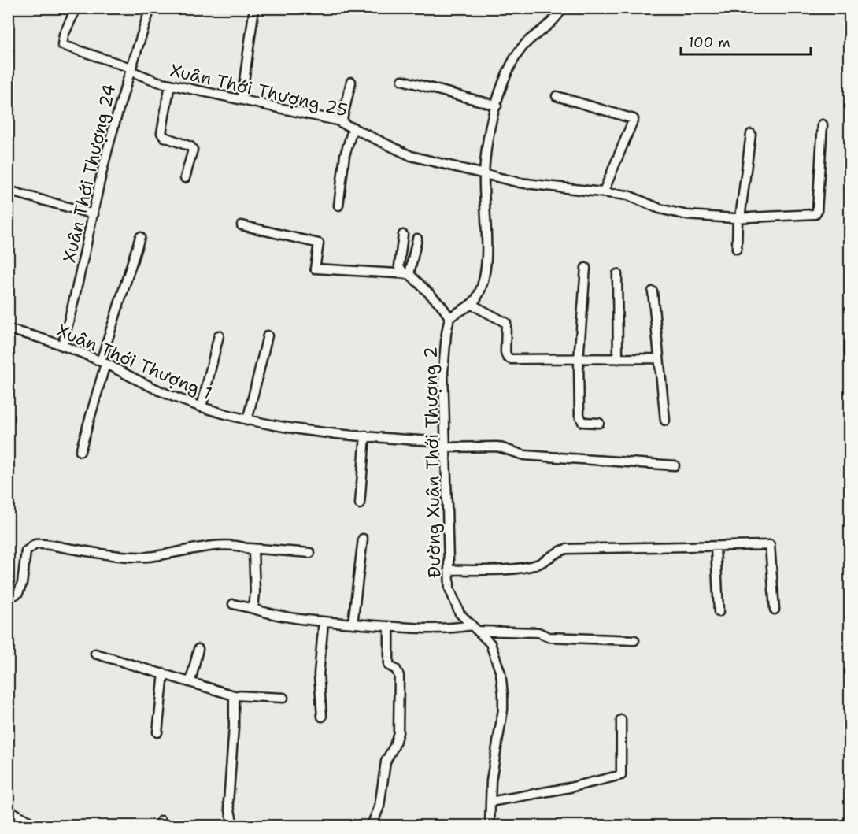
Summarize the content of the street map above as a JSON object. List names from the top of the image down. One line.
{"streets":{"street":["Xuân Thới Thượng 25","Xuân Thới Thượng 24","Xuân Thới Thượng 1","Đường Xuân Thới Thượng 2"]},"crossings":[["Xuân Thới Thượng 25","Xuân Thới Thượng 24"],["Xuân Thới Thượng 24","Xuân Thới Thượng 1"],["Xuân Thới Thượng 1","Đường Xuân Thới Thượng 2"]],"scale_bar":"100 m"}
